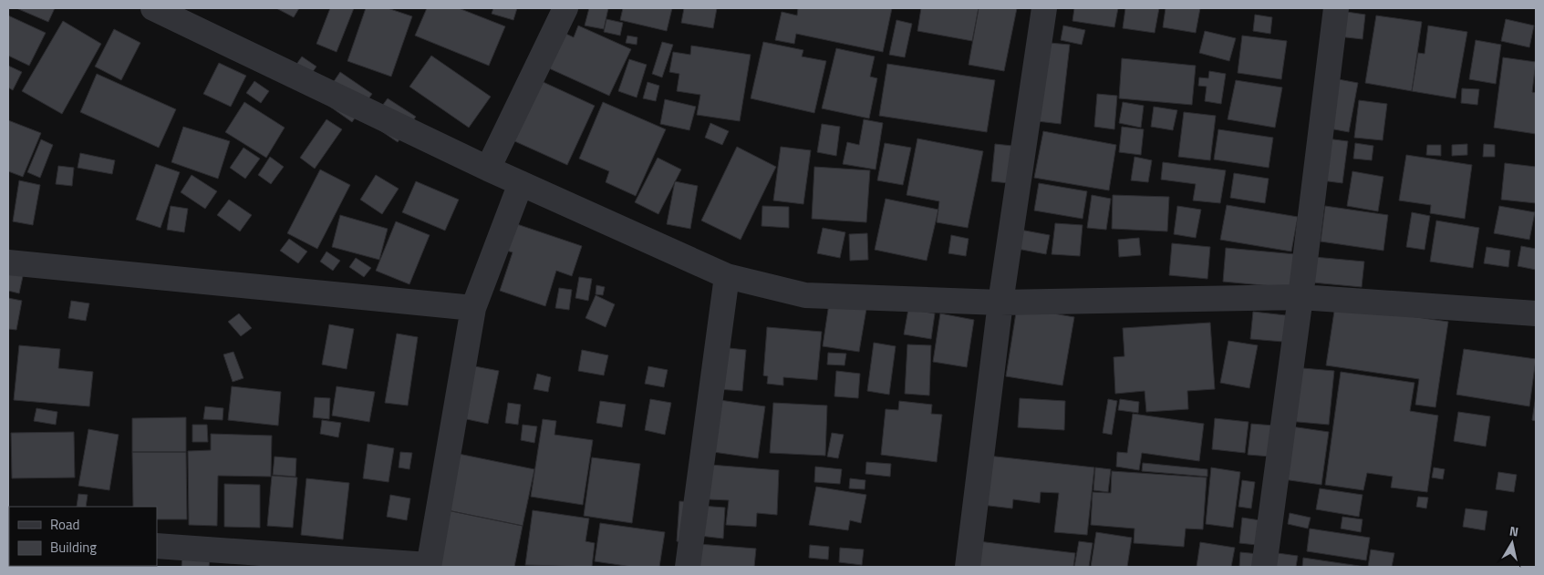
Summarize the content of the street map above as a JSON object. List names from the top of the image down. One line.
{"legend":["Road","Building"],"north":"top"}
